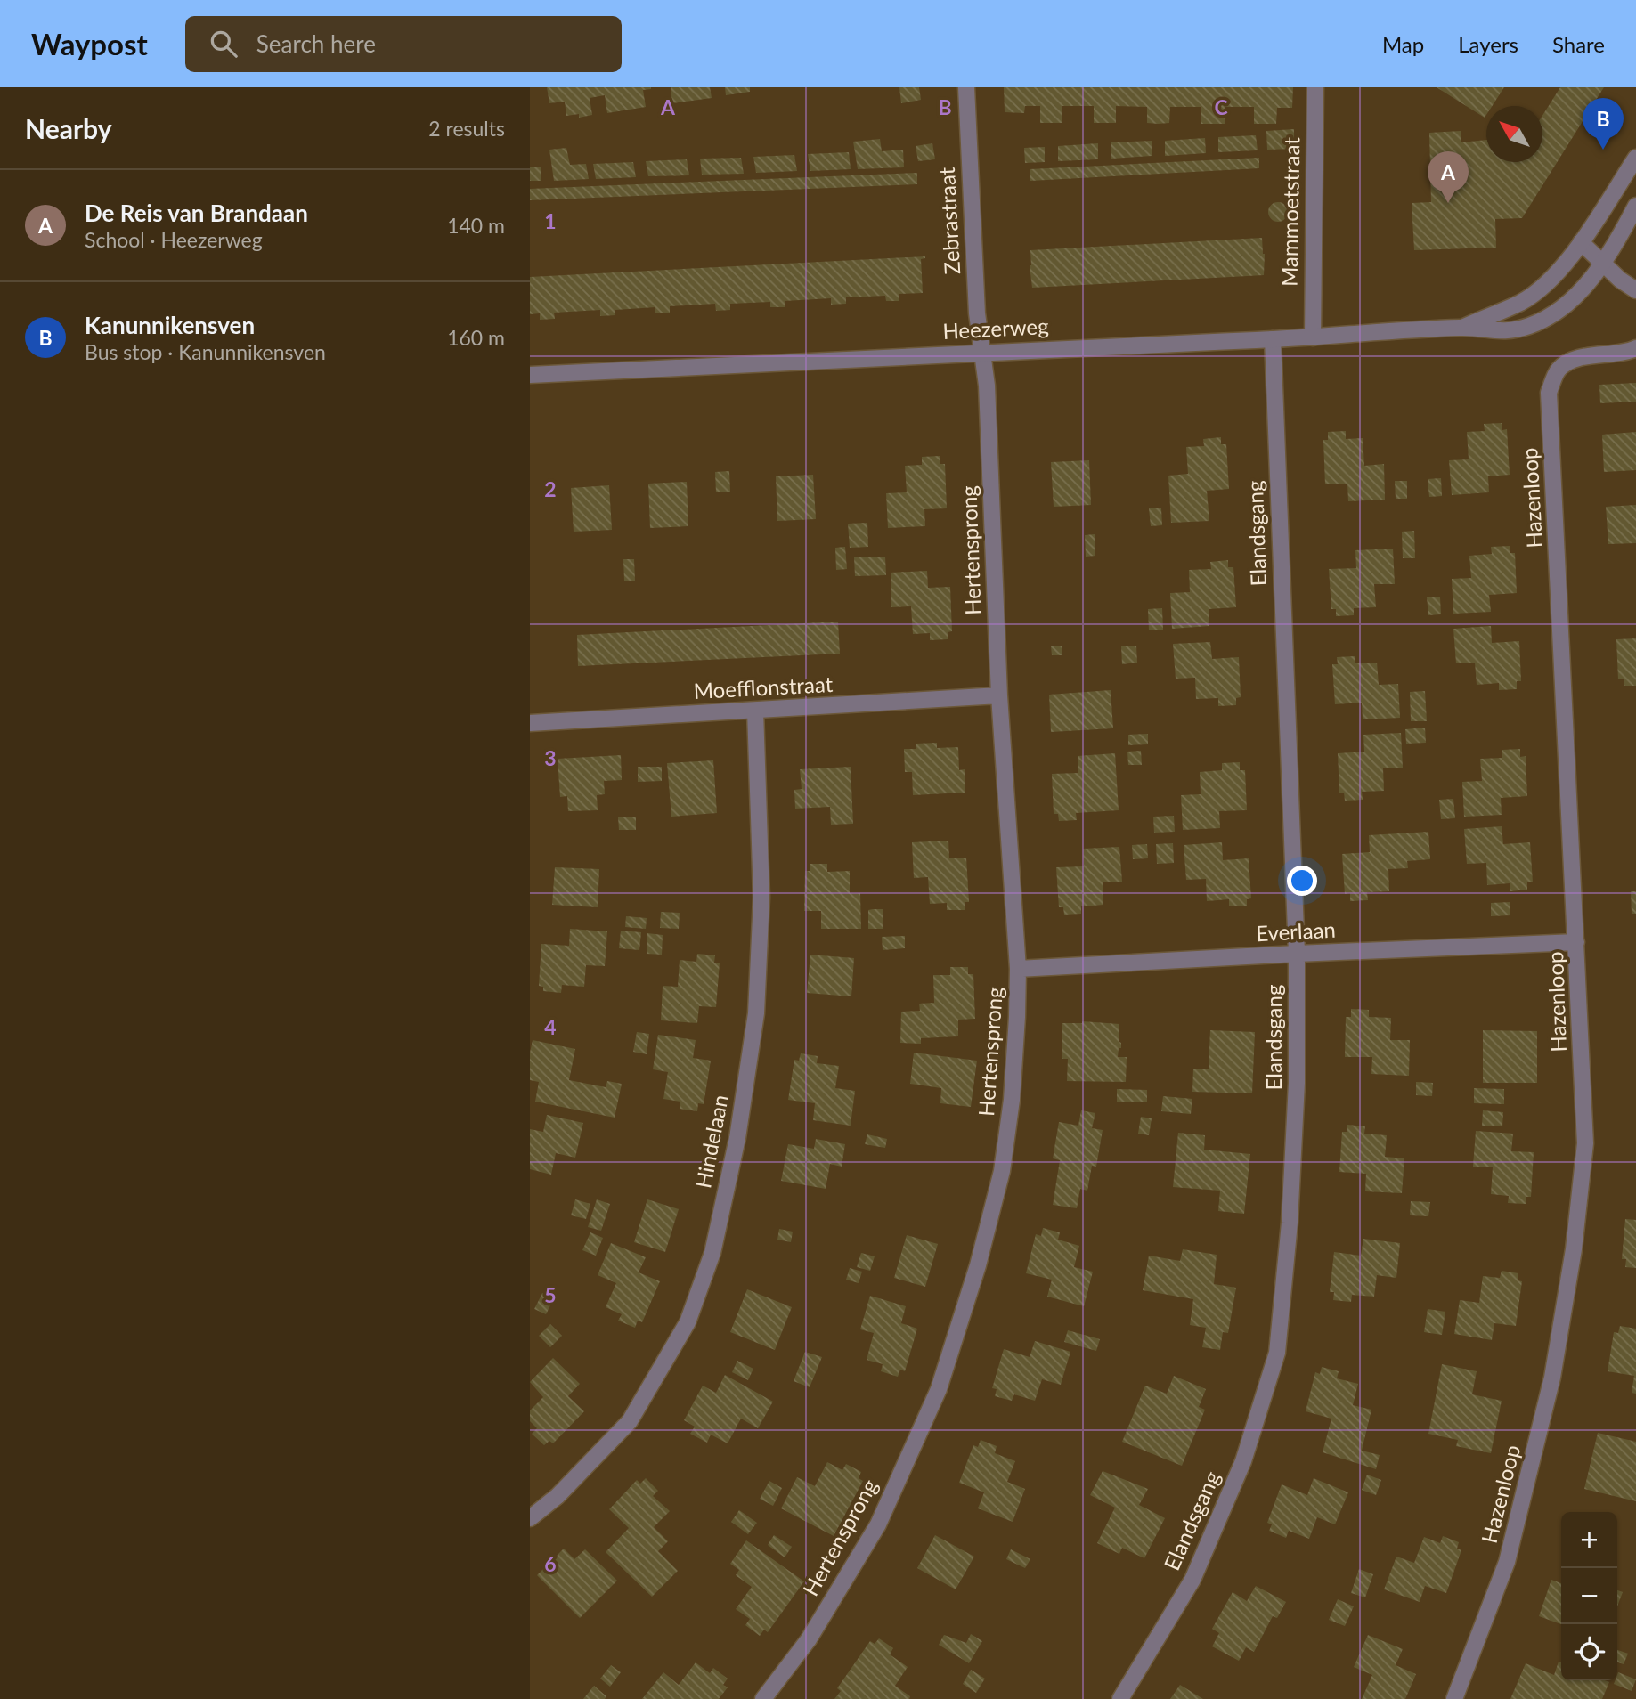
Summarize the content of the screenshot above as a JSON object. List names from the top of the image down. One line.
{"streets":{"street":["Mammoetstraat","Zebrastraat","Heezerweg","Hazenloop","Elandsgang","Hertensprong","Moefflonstraat","Everlaan","Hindelaan"]},"crossings":[["Mammoetstraat","Heezerweg"],["Zebrastraat","Heezerweg"],["Zebrastraat","Hertensprong"],["Heezerweg","Elandsgang"],["Heezerweg","Hertensprong"],["Hazenloop","Everlaan"],["Elandsgang","Everlaan"],["Hertensprong","Moefflonstraat"],["Hertensprong","Everlaan"],["Moefflonstraat","Hindelaan"]],"north":"top left","page":{"header":"Waypost","search":"Search here","nav":["Map","Layers","Share"],"heading":["Nearby","2 results"],"pins":["B","A"],"list":[{"mark":"A","name":"De Reis van Brandaan","note":"School · Heezerweg","value":"140 m"},{"mark":"B","name":"Kanunnikensven","note":"Bus stop · Kanunnikensven","value":"160 m"}],"map_buttons":["+","−"]},"grid":{"columns":["A","B","C"],"rows":["1","2","3","4","5","6"]}}
